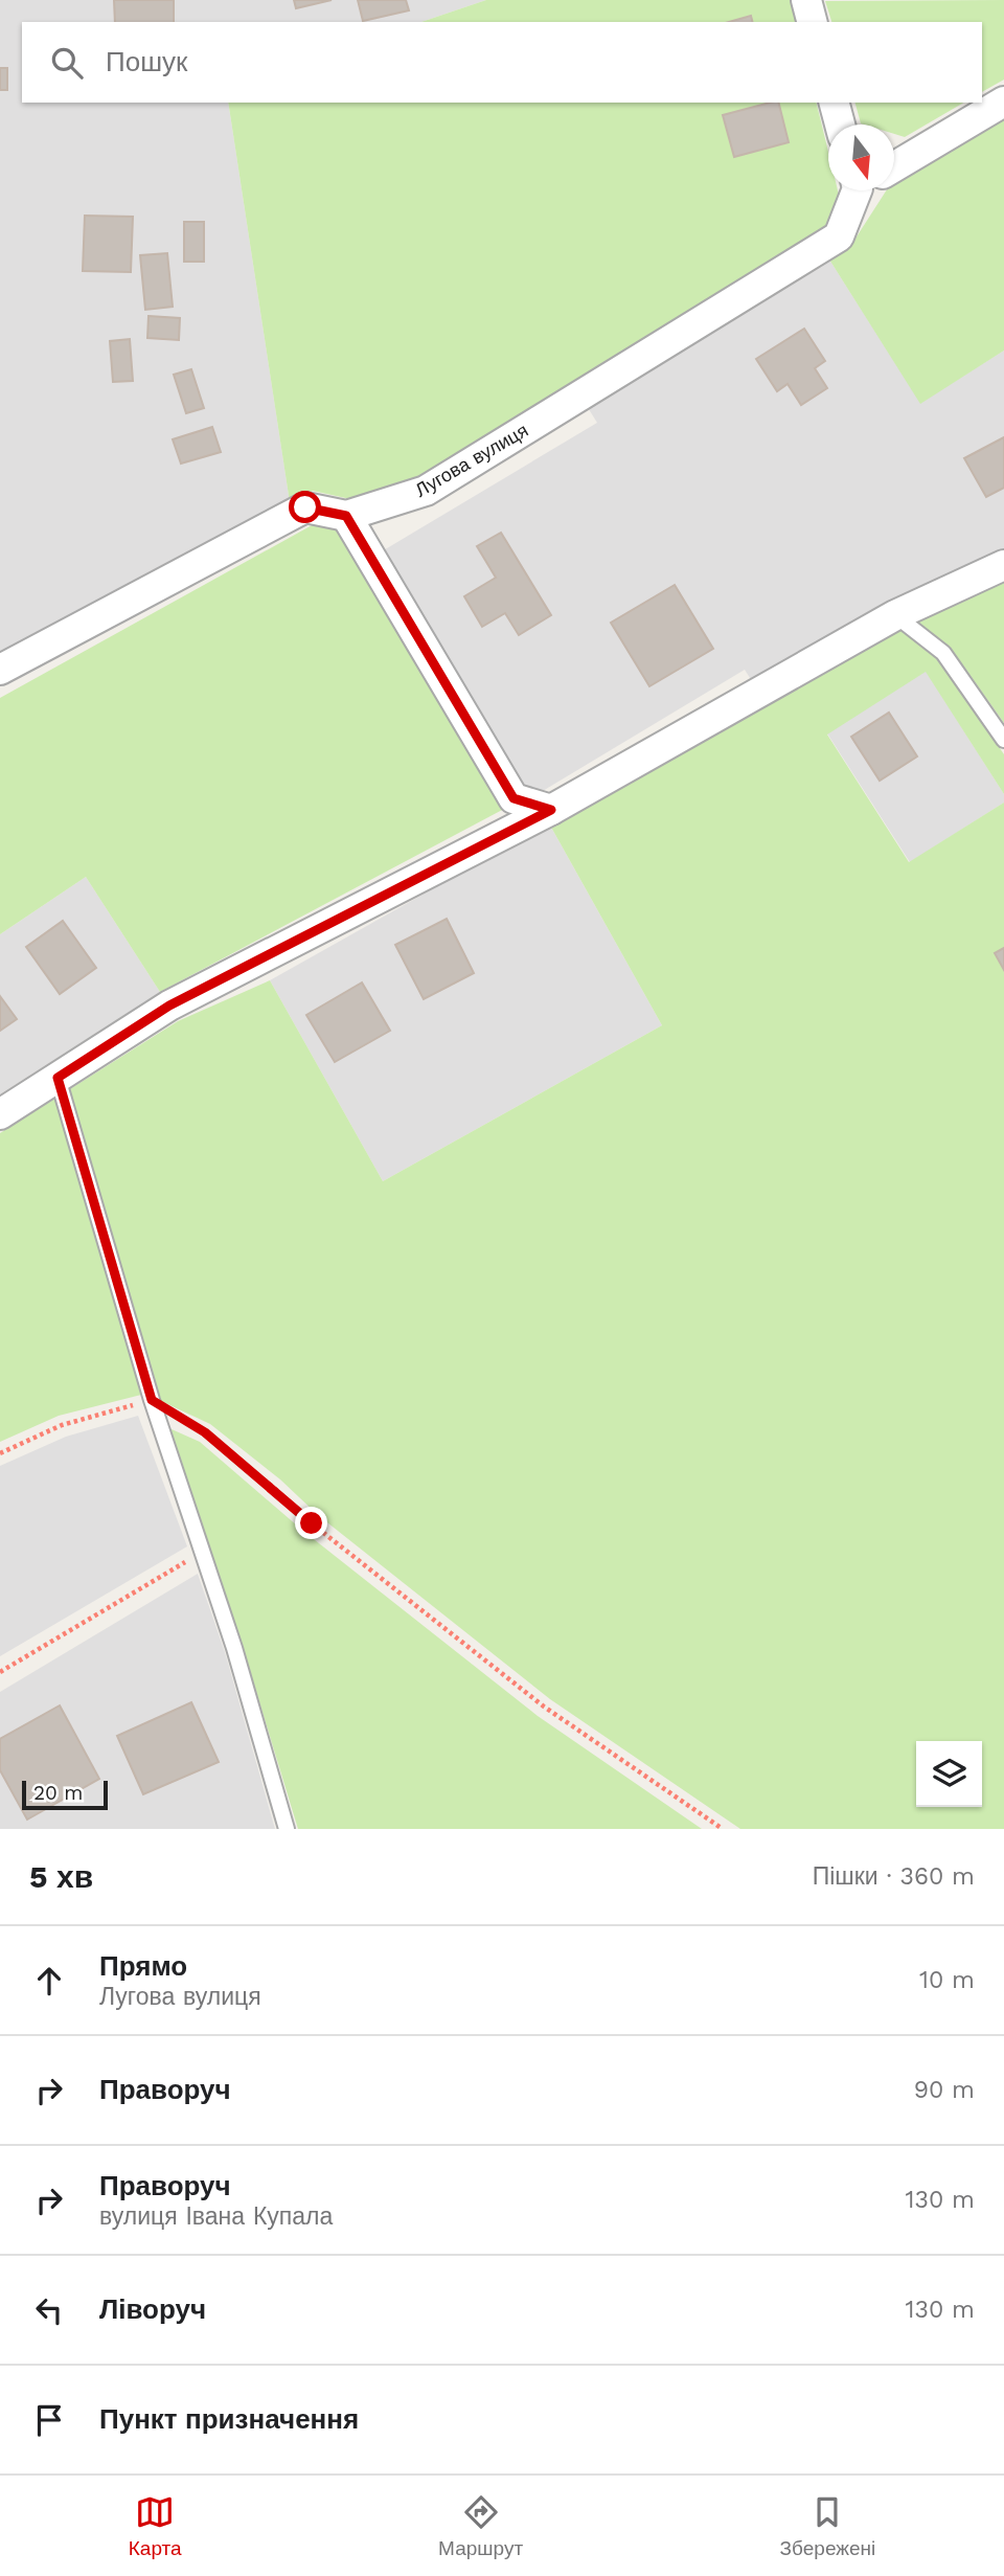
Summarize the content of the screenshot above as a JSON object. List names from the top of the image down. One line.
{"streets":{"street":["Лугова вулиця"]},"scale_bar":"20 m","north":"bottom","page":{"search":"Пошук","scale":"20 m","heading":["5 хв","Пішки · 360 m"],"list":[["Прямо","Лугова вулиця","10 m"],["Праворуч","90 m"],["Праворуч","вулиця Івана Купала","130 m"],["Ліворуч","130 m"],"Пункт призначення"],"nav":["Карта","Маршрут","Збережені"]}}
